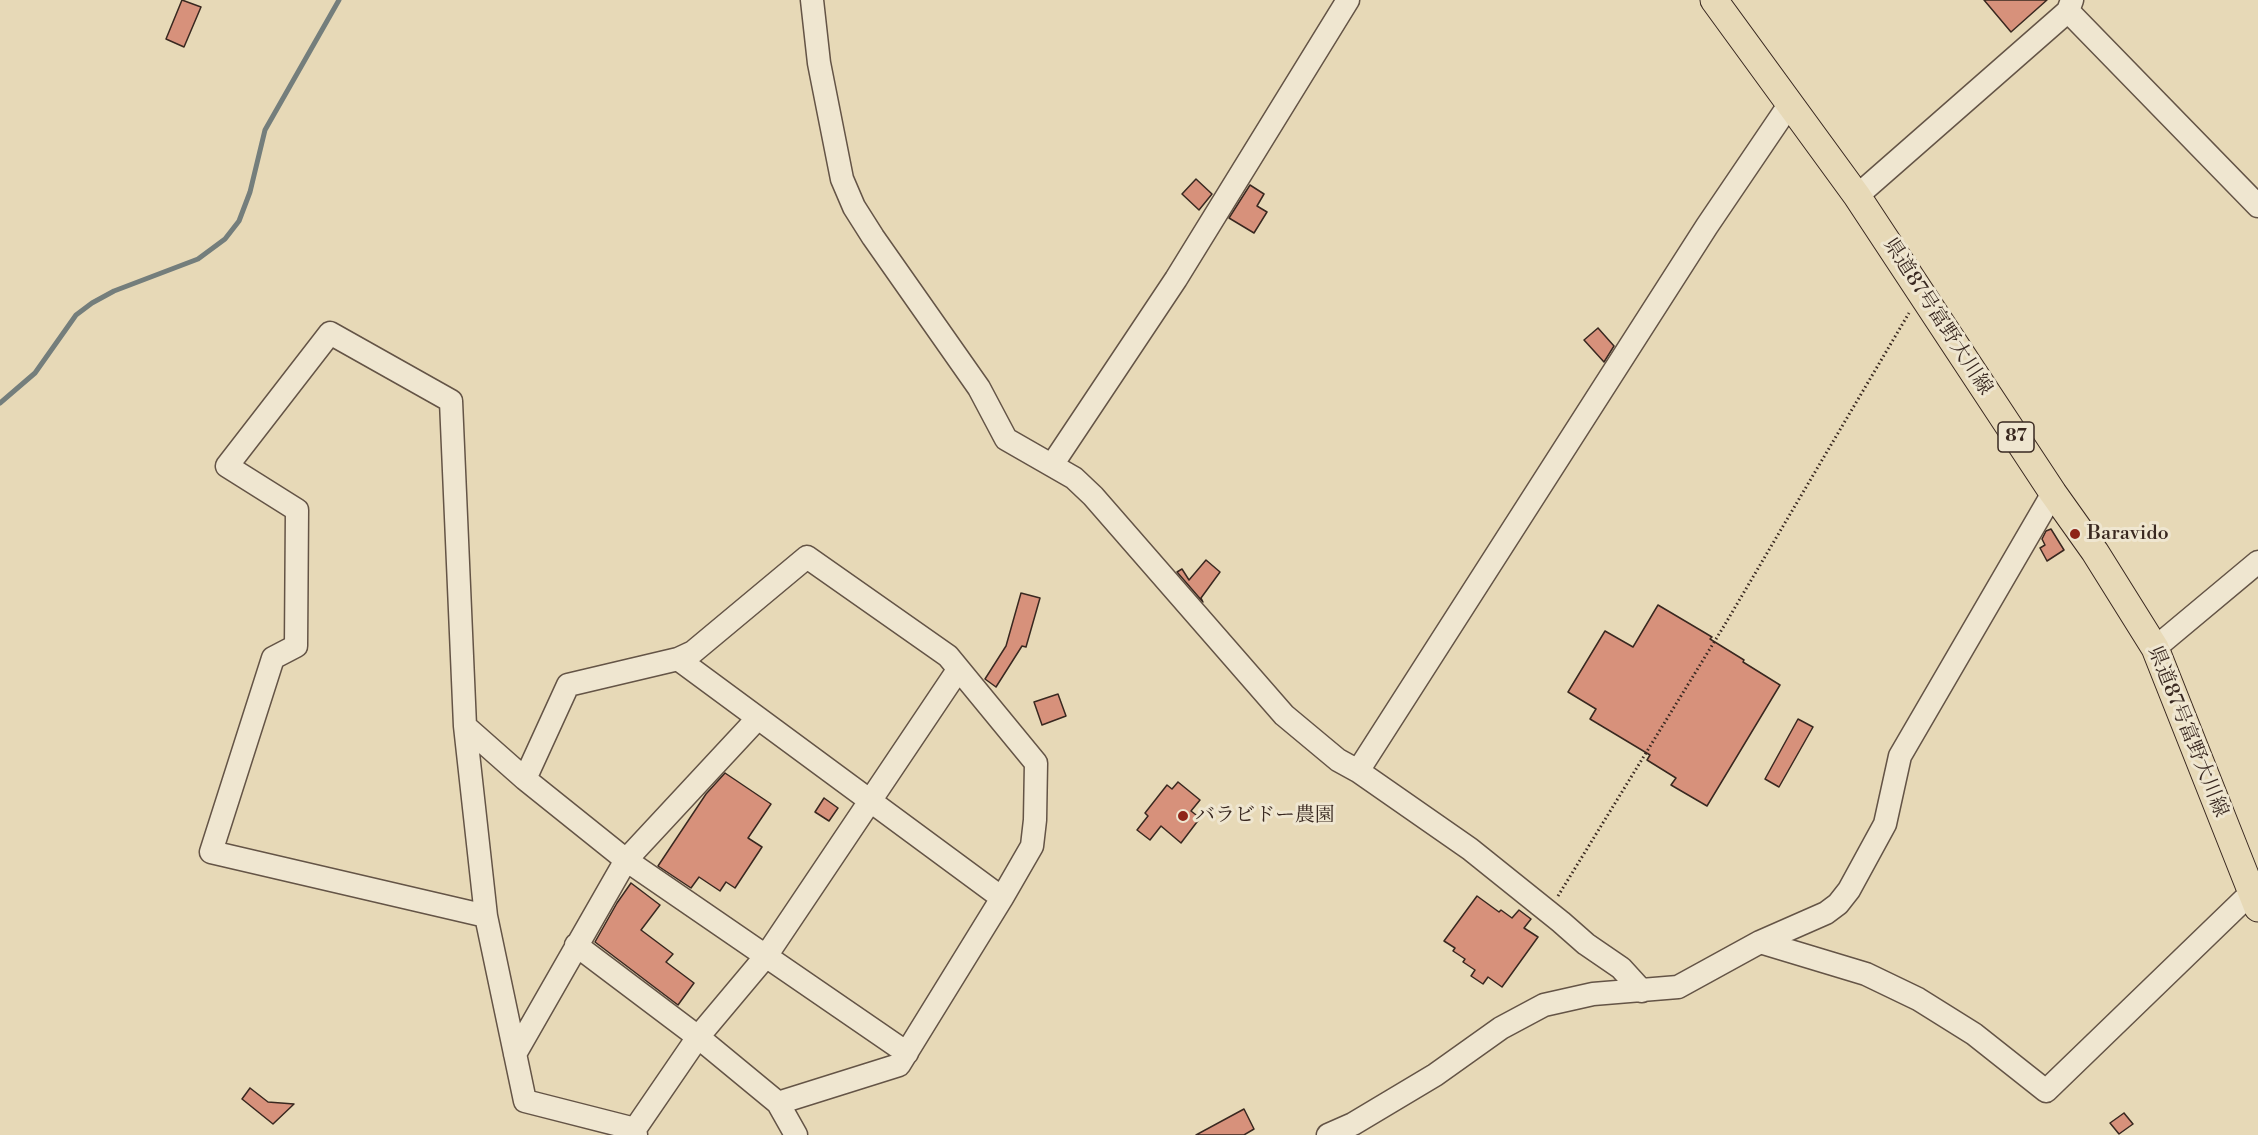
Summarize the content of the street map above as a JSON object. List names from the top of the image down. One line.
{"streets":{"main road":["県道87号富野大川線","87"]},"places":["Baravido","バラビドー農園"]}
